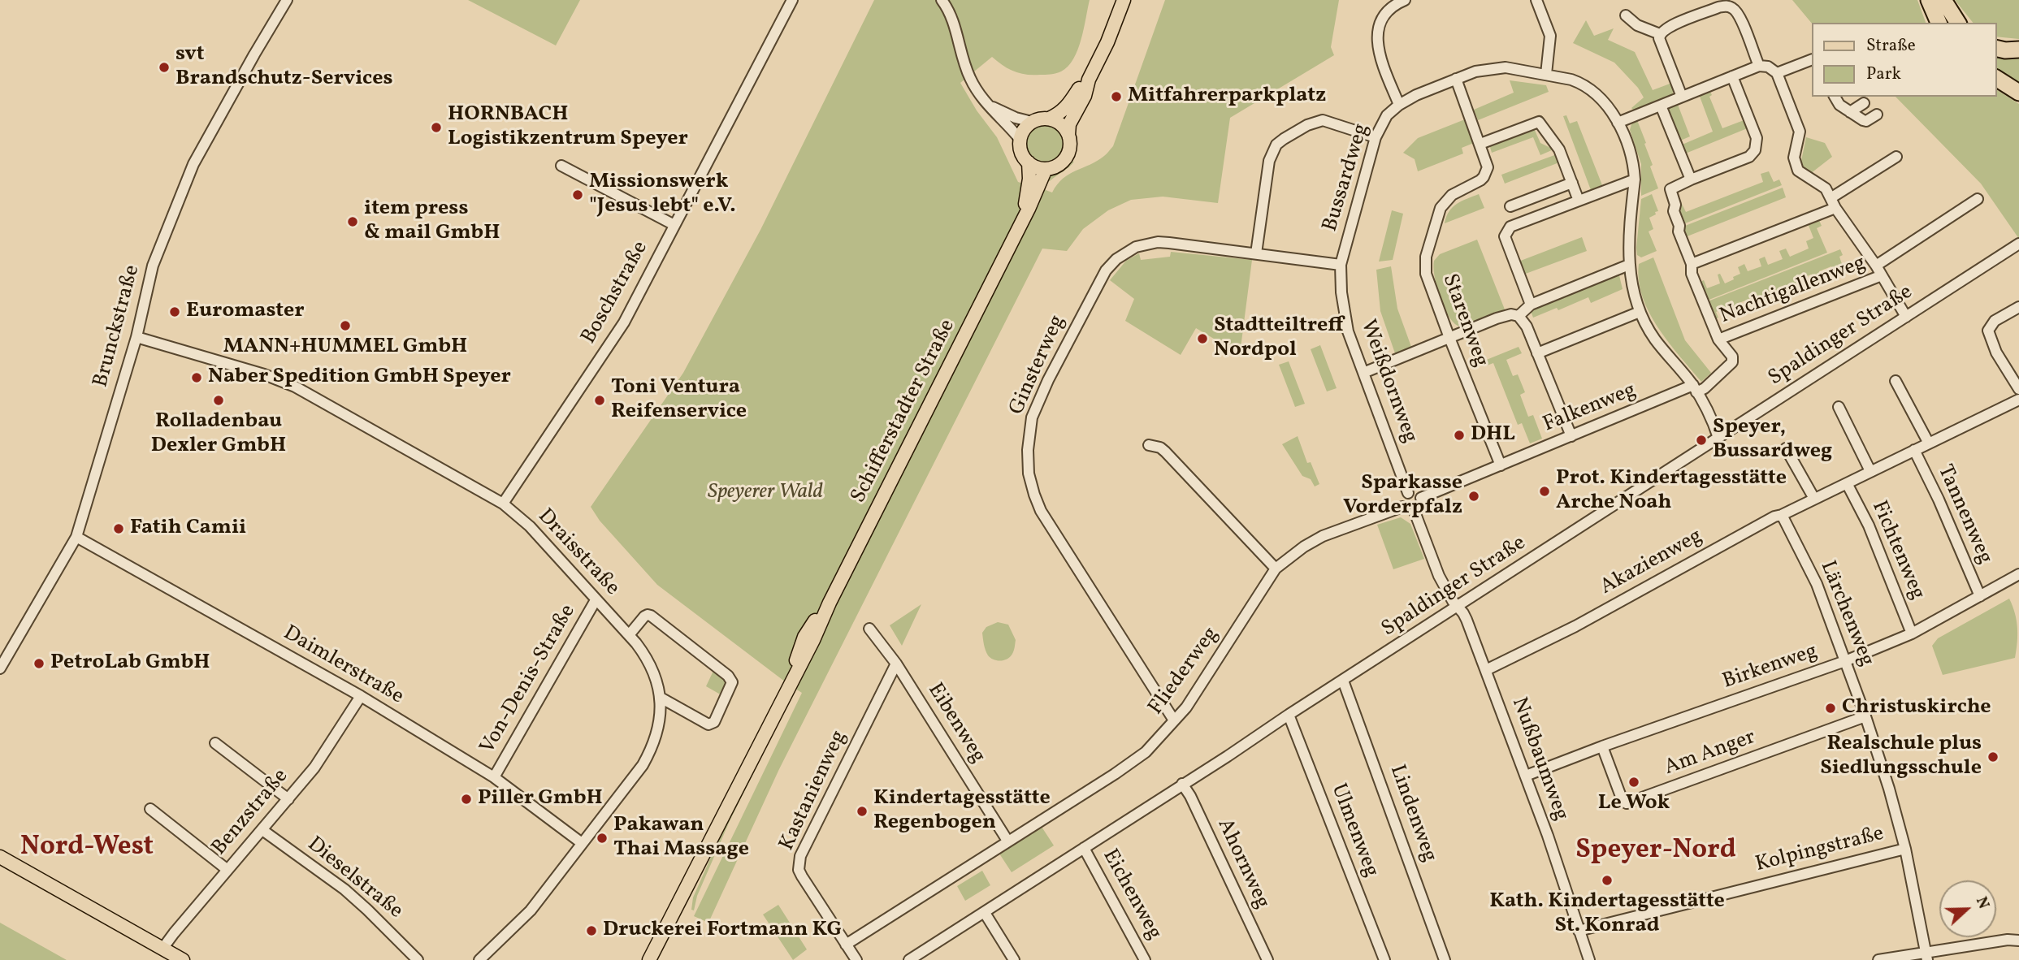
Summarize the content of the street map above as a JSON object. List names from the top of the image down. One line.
{"streets":{"main road":["Schifferstadter Straße"],"street":["Bussardweg","Nachtigallenweg","Boschstraße","Starenweg","Brunckstraße","Spaldinger Straße","Ginsterweg","Weißdornweg","Falkenweg","Tannenweg","Fichtenweg","Draisstraße","Akazienweg","Lärchenweg","Daimlerstraße","Birkenweg","Fliederweg","Von-Denis-Straße","Eibenweg","Am Anger","Nußbaumweg","Kastanienweg","Benzstraße","Lindenweg","Ulmenweg","Kolpingstraße","Ahornweg","Dieselstraße","Eichenweg"]},"crossings":[["Bussardweg","Nachtigallenweg"],["Bussardweg","Starenweg"],["Bussardweg","Spaldinger Straße"],["Bussardweg","Ginsterweg"],["Bussardweg","Weißdornweg"],["Bussardweg","Falkenweg"],["Nachtigallenweg","Spaldinger Straße"],["Nachtigallenweg","Falkenweg"],["Boschstraße","Draisstraße"],["Starenweg","Falkenweg"],["Brunckstraße","Draisstraße"],["Brunckstraße","Daimlerstraße"],["Spaldinger Straße","Nußbaumweg"],["Spaldinger Straße","Lindenweg"],["Spaldinger Straße","Ulmenweg"],["Spaldinger Straße","Ahornweg"],["Spaldinger Straße","Eichenweg"],["Ginsterweg","Weißdornweg"],["Ginsterweg","Fliederweg"],["Weißdornweg","Falkenweg"],["Weißdornweg","Fliederweg"],["Falkenweg","Fliederweg"],["Tannenweg","Akazienweg"],["Tannenweg","Birkenweg"],["Fichtenweg","Akazienweg"],["Fichtenweg","Birkenweg"],["Draisstraße","Daimlerstraße"],["Draisstraße","Von-Denis-Straße"],["Akazienweg","Lärchenweg"],["Akazienweg","Nußbaumweg"],["Lärchenweg","Birkenweg"],["Lärchenweg","Am Anger"],["Lärchenweg","Kolpingstraße"],["Daimlerstraße","Von-Denis-Straße"],["Daimlerstraße","Benzstraße"],["Birkenweg","Am Anger"],["Birkenweg","Nußbaumweg"],["Fliederweg","Eibenweg"],["Fliederweg","Kastanienweg"],["Eibenweg","Kastanienweg"],["Nußbaumweg","Kolpingstraße"],["Benzstraße","Dieselstraße"]],"districts":["Nord-West","Speyer-Nord"],"parks":["Speyerer Wald"],"places":["svt Brandschutz-Services","Mitfahrerparkplatz","HORNBACH Logistikzentrum Speyer","Missionswerk \"Jesus lebt\" e.V.","item press & mail GmbH","Euromaster","MANN+HUMMEL GmbH","Stadtteiltreff Nordpol","Naber Spedition GmbH Speyer","Rolladenbau Dexler GmbH","Toni Ventura Reifenservice","DHL","Speyer, Bussardweg","Prot. Kindertagesstätte Arche Noah","Sparkasse Vorderpfalz","Fatih Camii","PetroLab GmbH","Christuskirche","Realschule plus Siedlungsschule","Le Wok","Piller GmbH","Kindertagesstätte Regenbogen","Pakawan Thai Massage","Kath. Kindertagesstätte St. Konrad","Druckerei Fortmann KG"],"legend":["Straße","Park"],"north":"right"}
